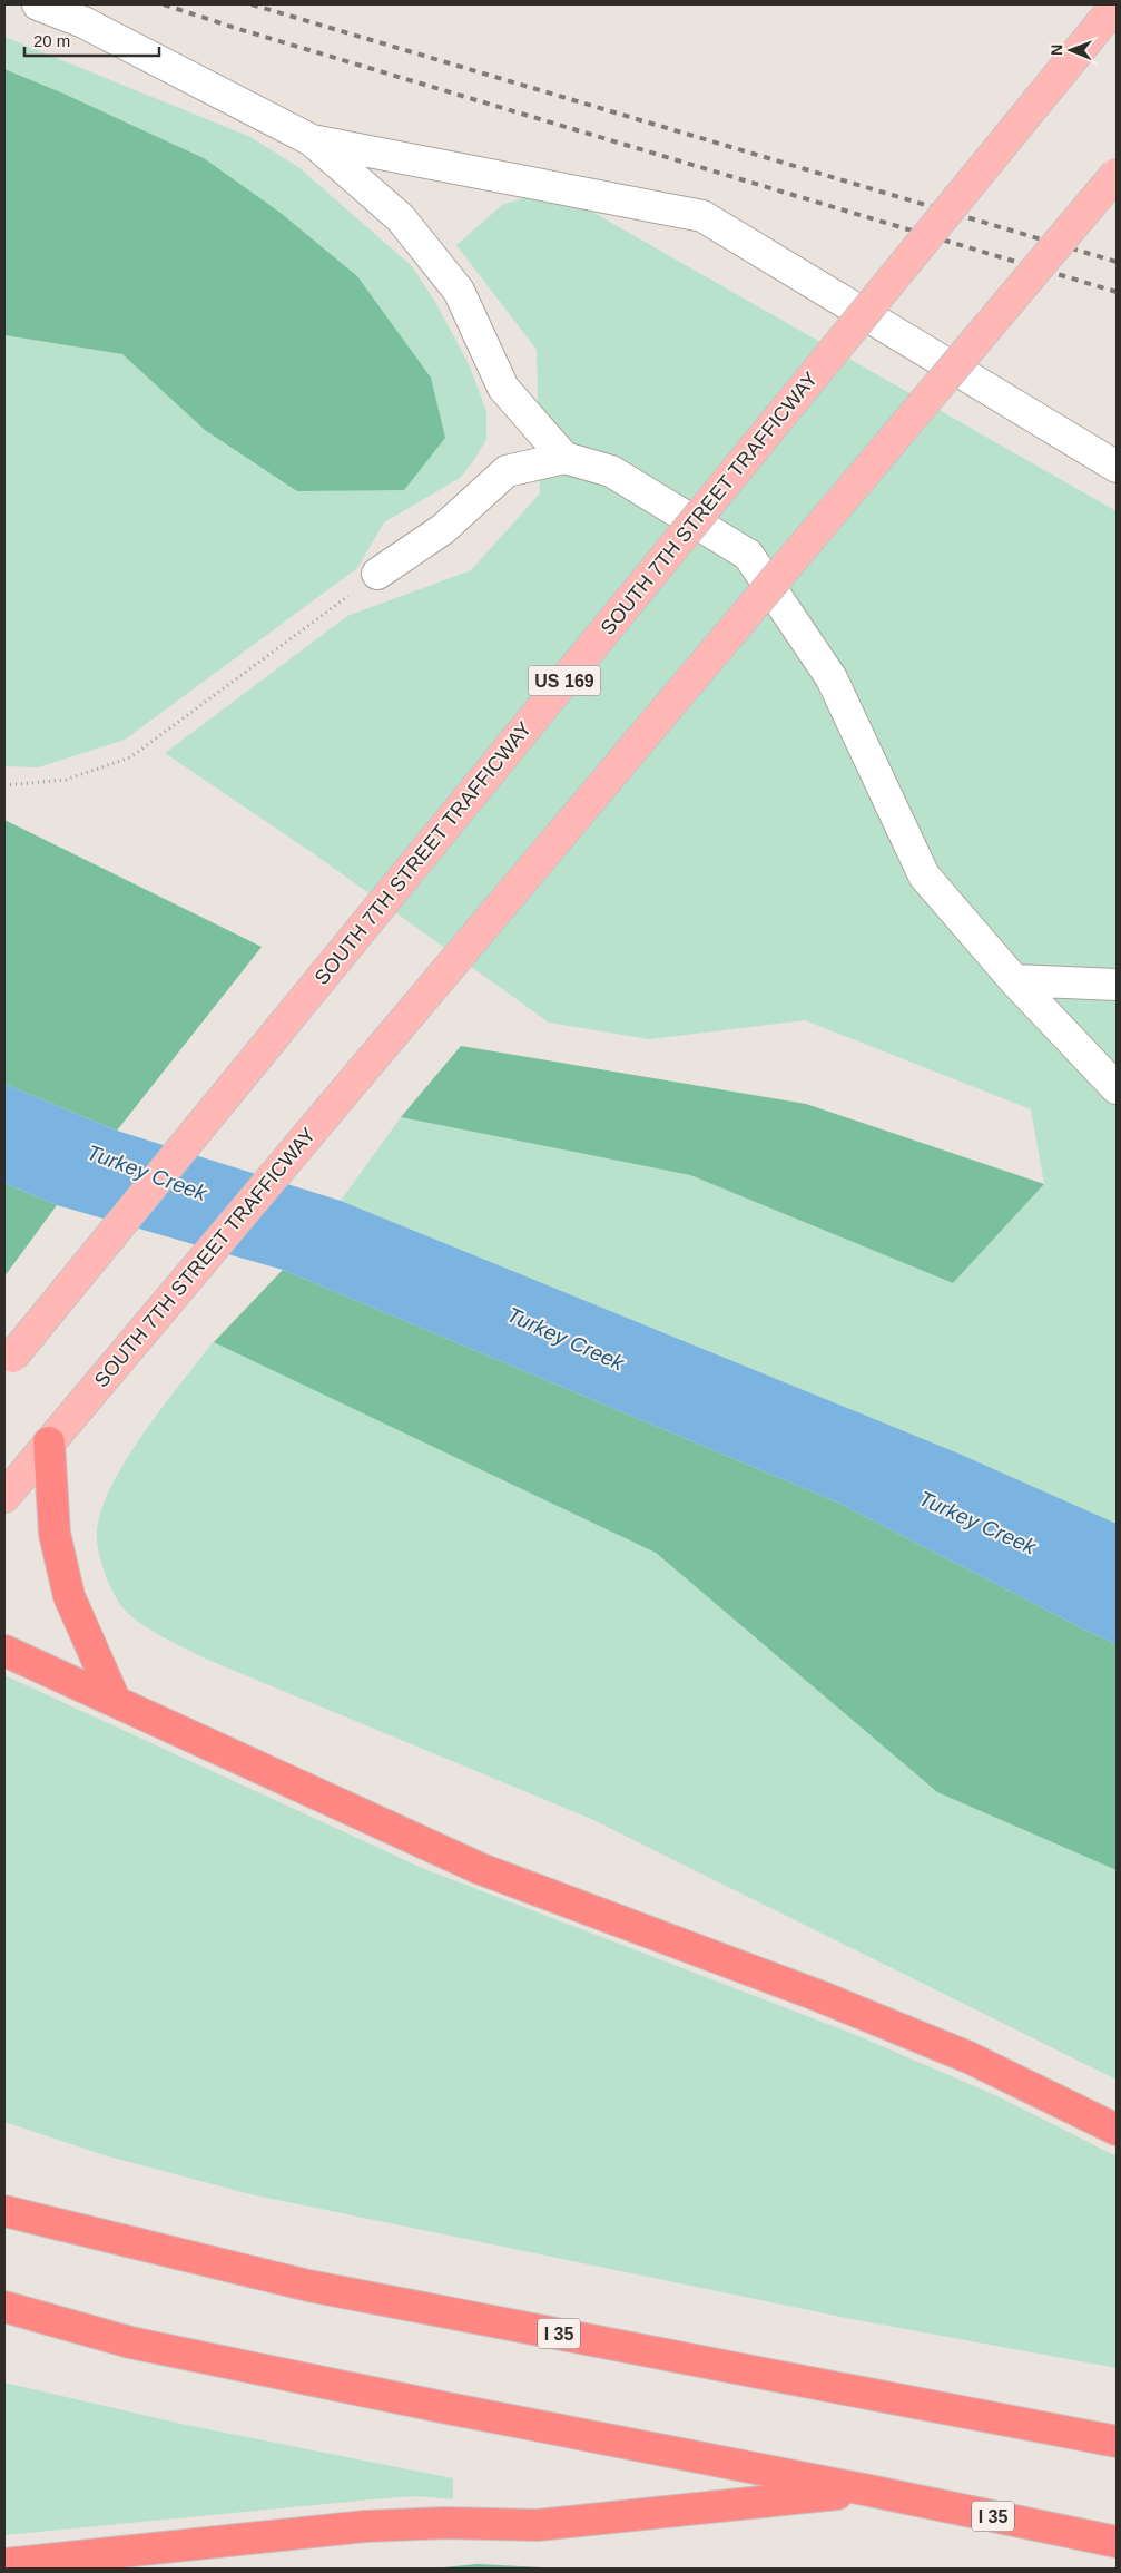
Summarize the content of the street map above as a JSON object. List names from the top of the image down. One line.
{"streets":{"highway":["I 35"],"main road":["SOUTH 7TH STREET TRAFFICWAY","US 169"]},"water":["Turkey Creek"],"scale_bar":"20 m","north":"left"}
